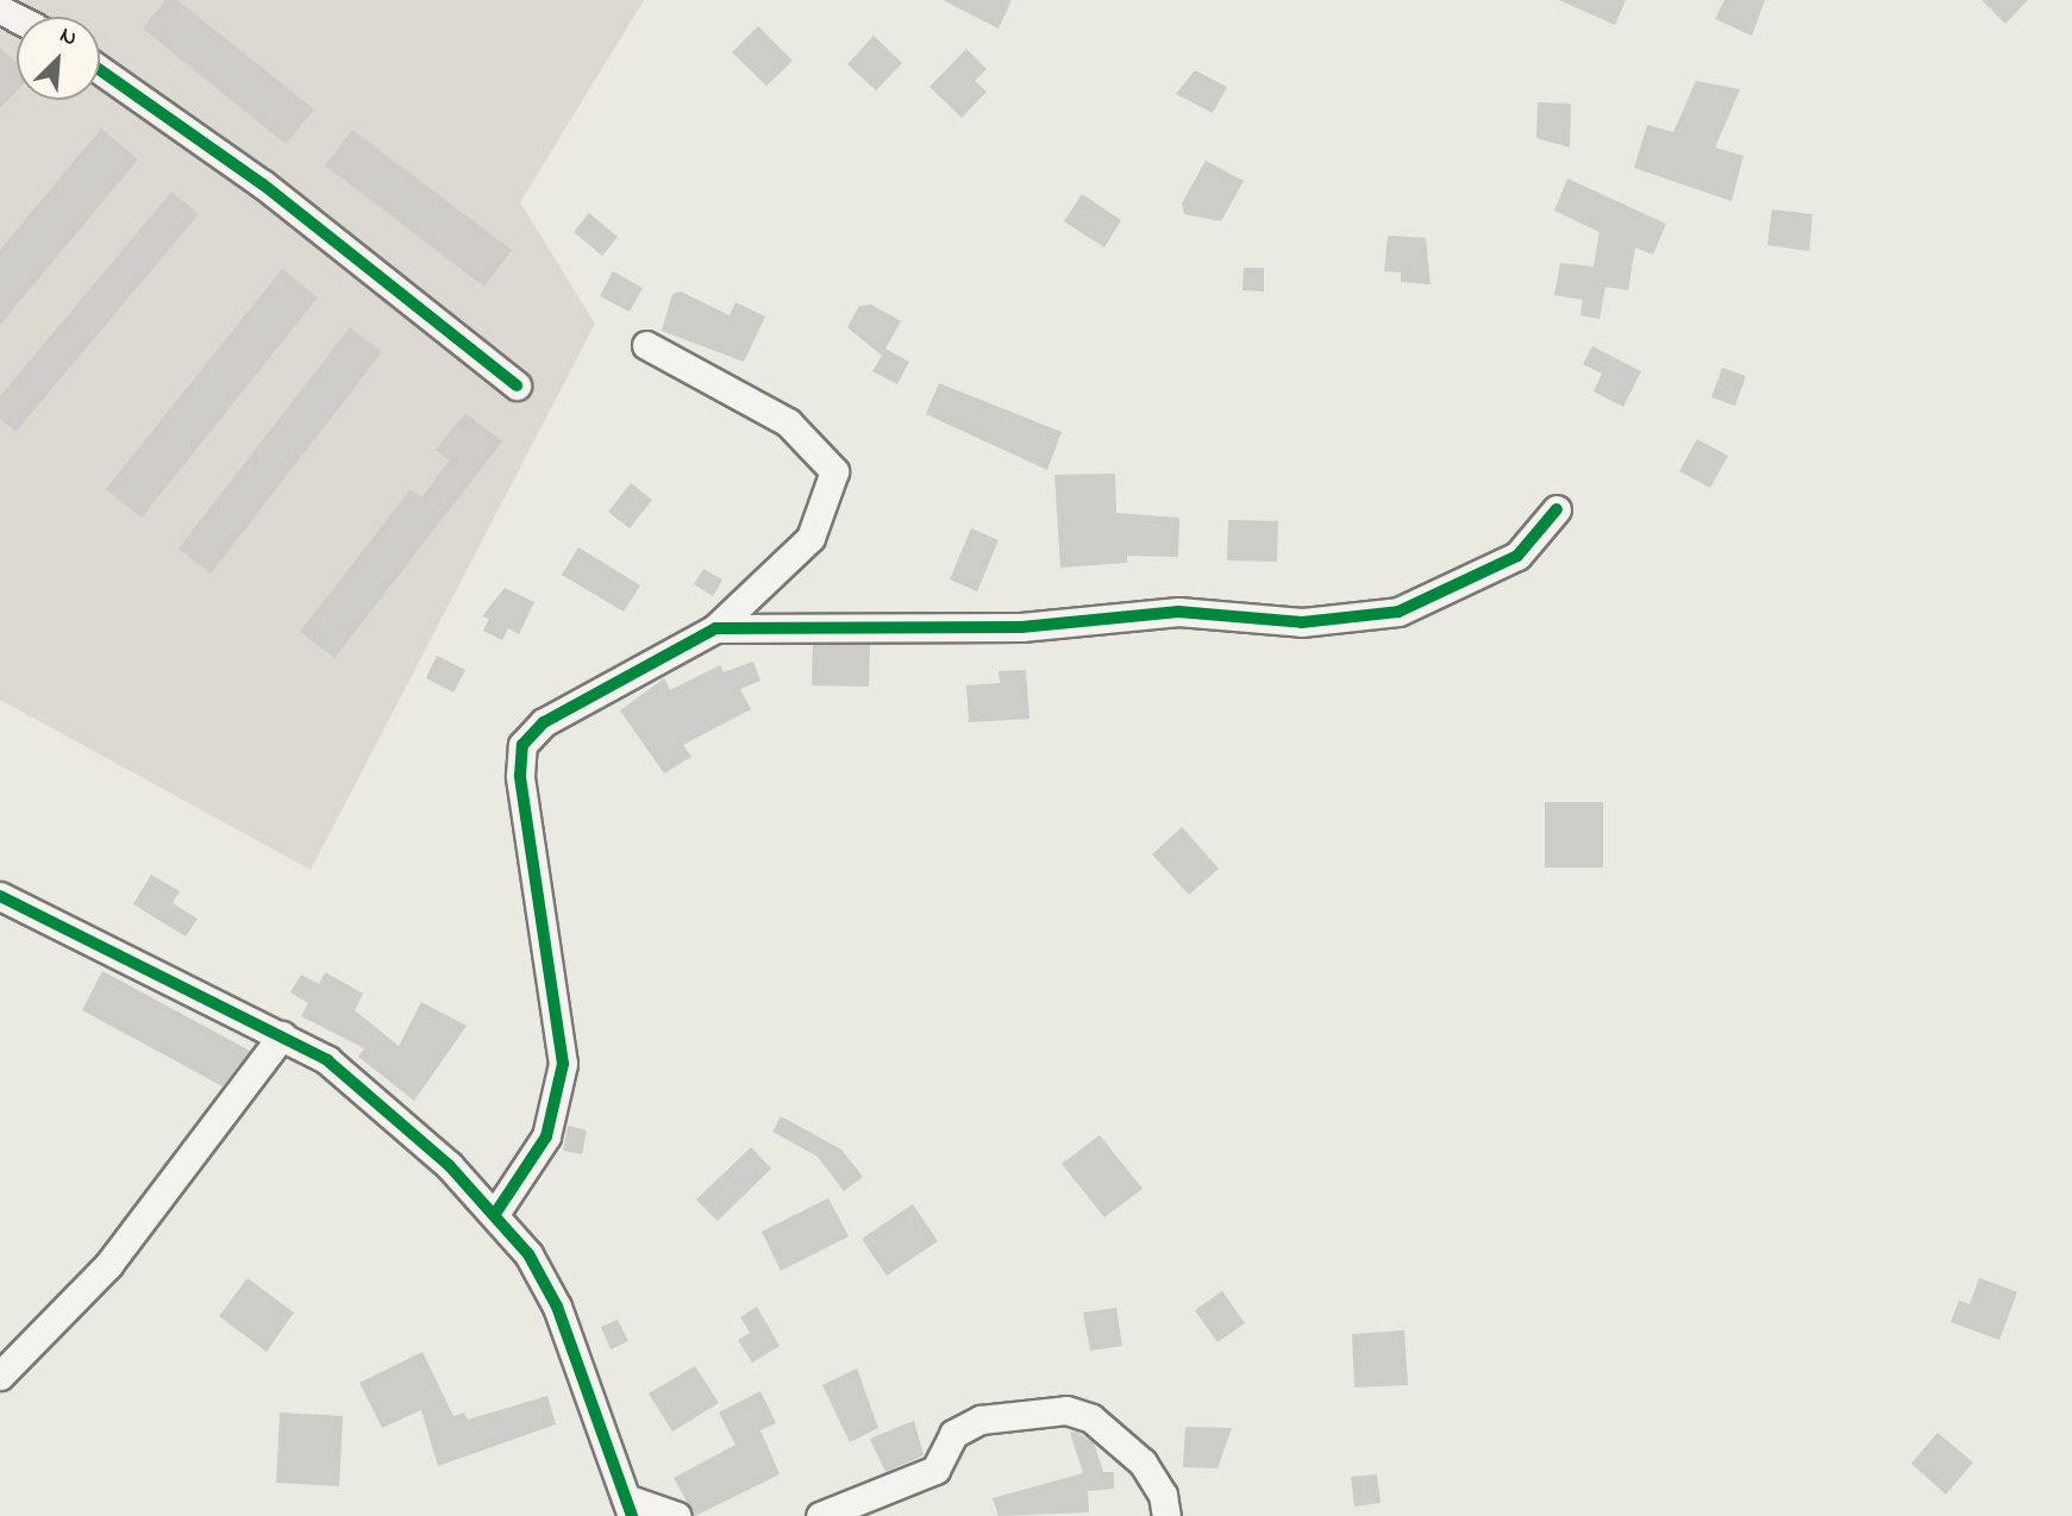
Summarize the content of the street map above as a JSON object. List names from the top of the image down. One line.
{"north":"top right"}
